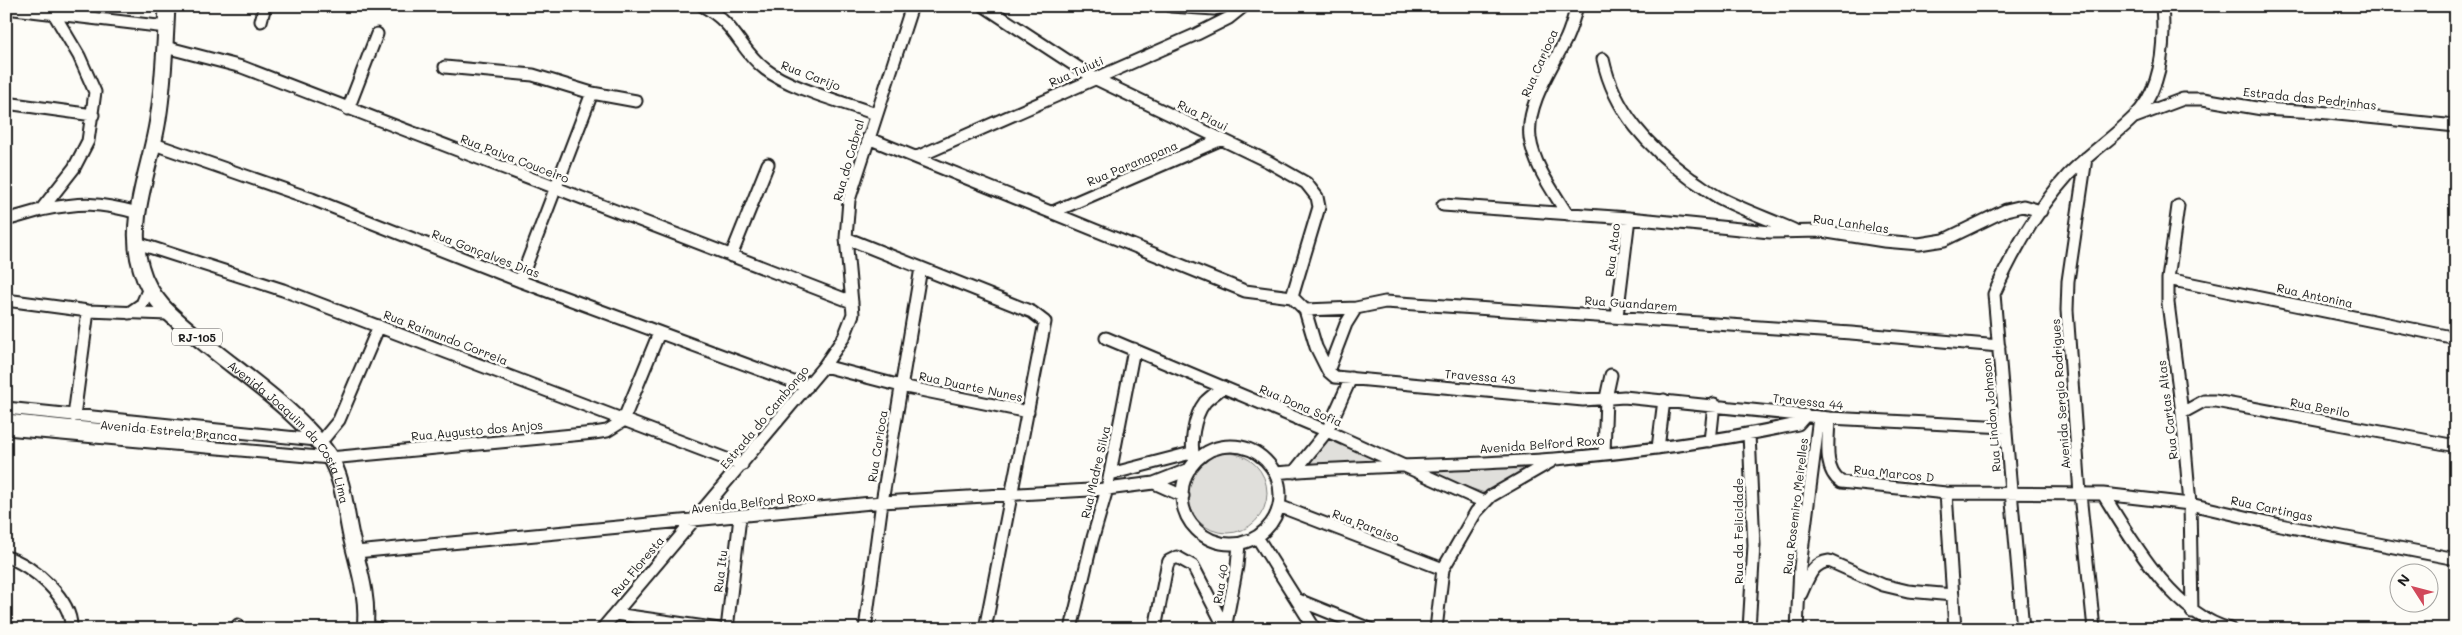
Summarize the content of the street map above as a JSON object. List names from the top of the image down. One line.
{"streets":{"main road":["RJ-105","Avenida Joaquim da Costa Lima"],"street":["Rua Carioca","Rua Tuiuti","Rua Carijo","Estrada das Pedrinhas","Rua Piaui","Rua Paiva Couceiro","Rua do Cabral","Rua Paranapana","Rua Lanhelas","Rua Atao","Rua Gonçalves Dias","Rua Antonina","Rua Guandarem","Rua Raimundo Correia","Travessa 43","Rua Duarte Nunes","Avenida Sergio Rodrigues","Travessa 44","Rua Dona Sofia","Rua Berilo","Rua Cartas Altas","Rua Lindon Johnson","Estrada do Cambongo","Avenida Estrela Branca","Rua Augusto dos Anjos","Avenida Belford Roxo","Rua Madre Silva","Rua Marcos D","Rua Rosemiro Meirelles","Rua Cartingas","Rua Paraiso","Rua da Felicidade","Rua Floresta","Rua Itu","Rua 40"]},"crossings":[["Rua Carioca","Rua Lanhelas"],["Rua Carioca","Rua Duarte Nunes"],["Rua Carioca","Avenida Belford Roxo"],["Rua Tuiuti","Rua Piaui"],["Rua Carijo","Rua do Cabral"],["Rua Piaui","Rua Paranapana"],["Rua Paiva Couceiro","Rua do Cabral"],["Rua Paiva Couceiro","Avenida Joaquim da Costa Lima"],["Rua do Cabral","Estrada do Cambongo"],["Rua Lanhelas","Rua Atao"],["Rua Lanhelas","Rua Lindon Johnson"],["Rua Atao","Rua Guandarem"],["Rua Gonçalves Dias","Estrada do Cambongo"],["Rua Gonçalves Dias","Avenida Joaquim da Costa Lima"],["Rua Antonina","Rua Cartas Altas"],["Rua Guandarem","Rua Lindon Johnson"],["Rua Raimundo Correia","Estrada do Cambongo"],["Rua Raimundo Correia","Rua Augusto dos Anjos"],["Rua Raimundo Correia","Avenida Joaquim da Costa Lima"],["Travessa 43","Travessa 44"],["Rua Duarte Nunes","Estrada do Cambongo"],["Rua Duarte Nunes","Avenida Belford Roxo"],["Avenida Sergio Rodrigues","Rua Marcos D"],["Avenida Sergio Rodrigues","Rua Cartingas"],["Travessa 44","Rua Lindon Johnson"],["Travessa 44","Avenida Belford Roxo"],["Travessa 44","Rua Marcos D"],["Travessa 44","Rua Rosemiro Meirelles"],["Rua Dona Sofia","Avenida Belford Roxo"],["Rua Dona Sofia","Rua Madre Silva"],["Rua Berilo","Rua Cartas Altas"],["Rua Cartas Altas","Rua Cartingas"],["Rua Lindon Johnson","Rua Marcos D"],["Estrada do Cambongo","Avenida Belford Roxo"],["Estrada do Cambongo","Rua Floresta"],["Avenida Estrela Branca","Rua Augusto dos Anjos"],["Avenida Estrela Branca","Avenida Joaquim da Costa Lima"],["Rua Augusto dos Anjos","Avenida Joaquim da Costa Lima"],["Avenida Joaquim da Costa Lima","Avenida Belford Roxo"],["Avenida Belford Roxo","Rua Madre Silva"],["Avenida Belford Roxo","Rua Paraiso"],["Avenida Belford Roxo","Rua da Felicidade"],["Avenida Belford Roxo","Rua Floresta"],["Avenida Belford Roxo","Rua Itu"],["Avenida Belford Roxo","Rua 40"],["Rua Marcos D","Rua Rosemiro Meirelles"],["Rua Marcos D","Rua Cartingas"],["Rua Paraiso","Rua 40"]],"north":"top left"}
